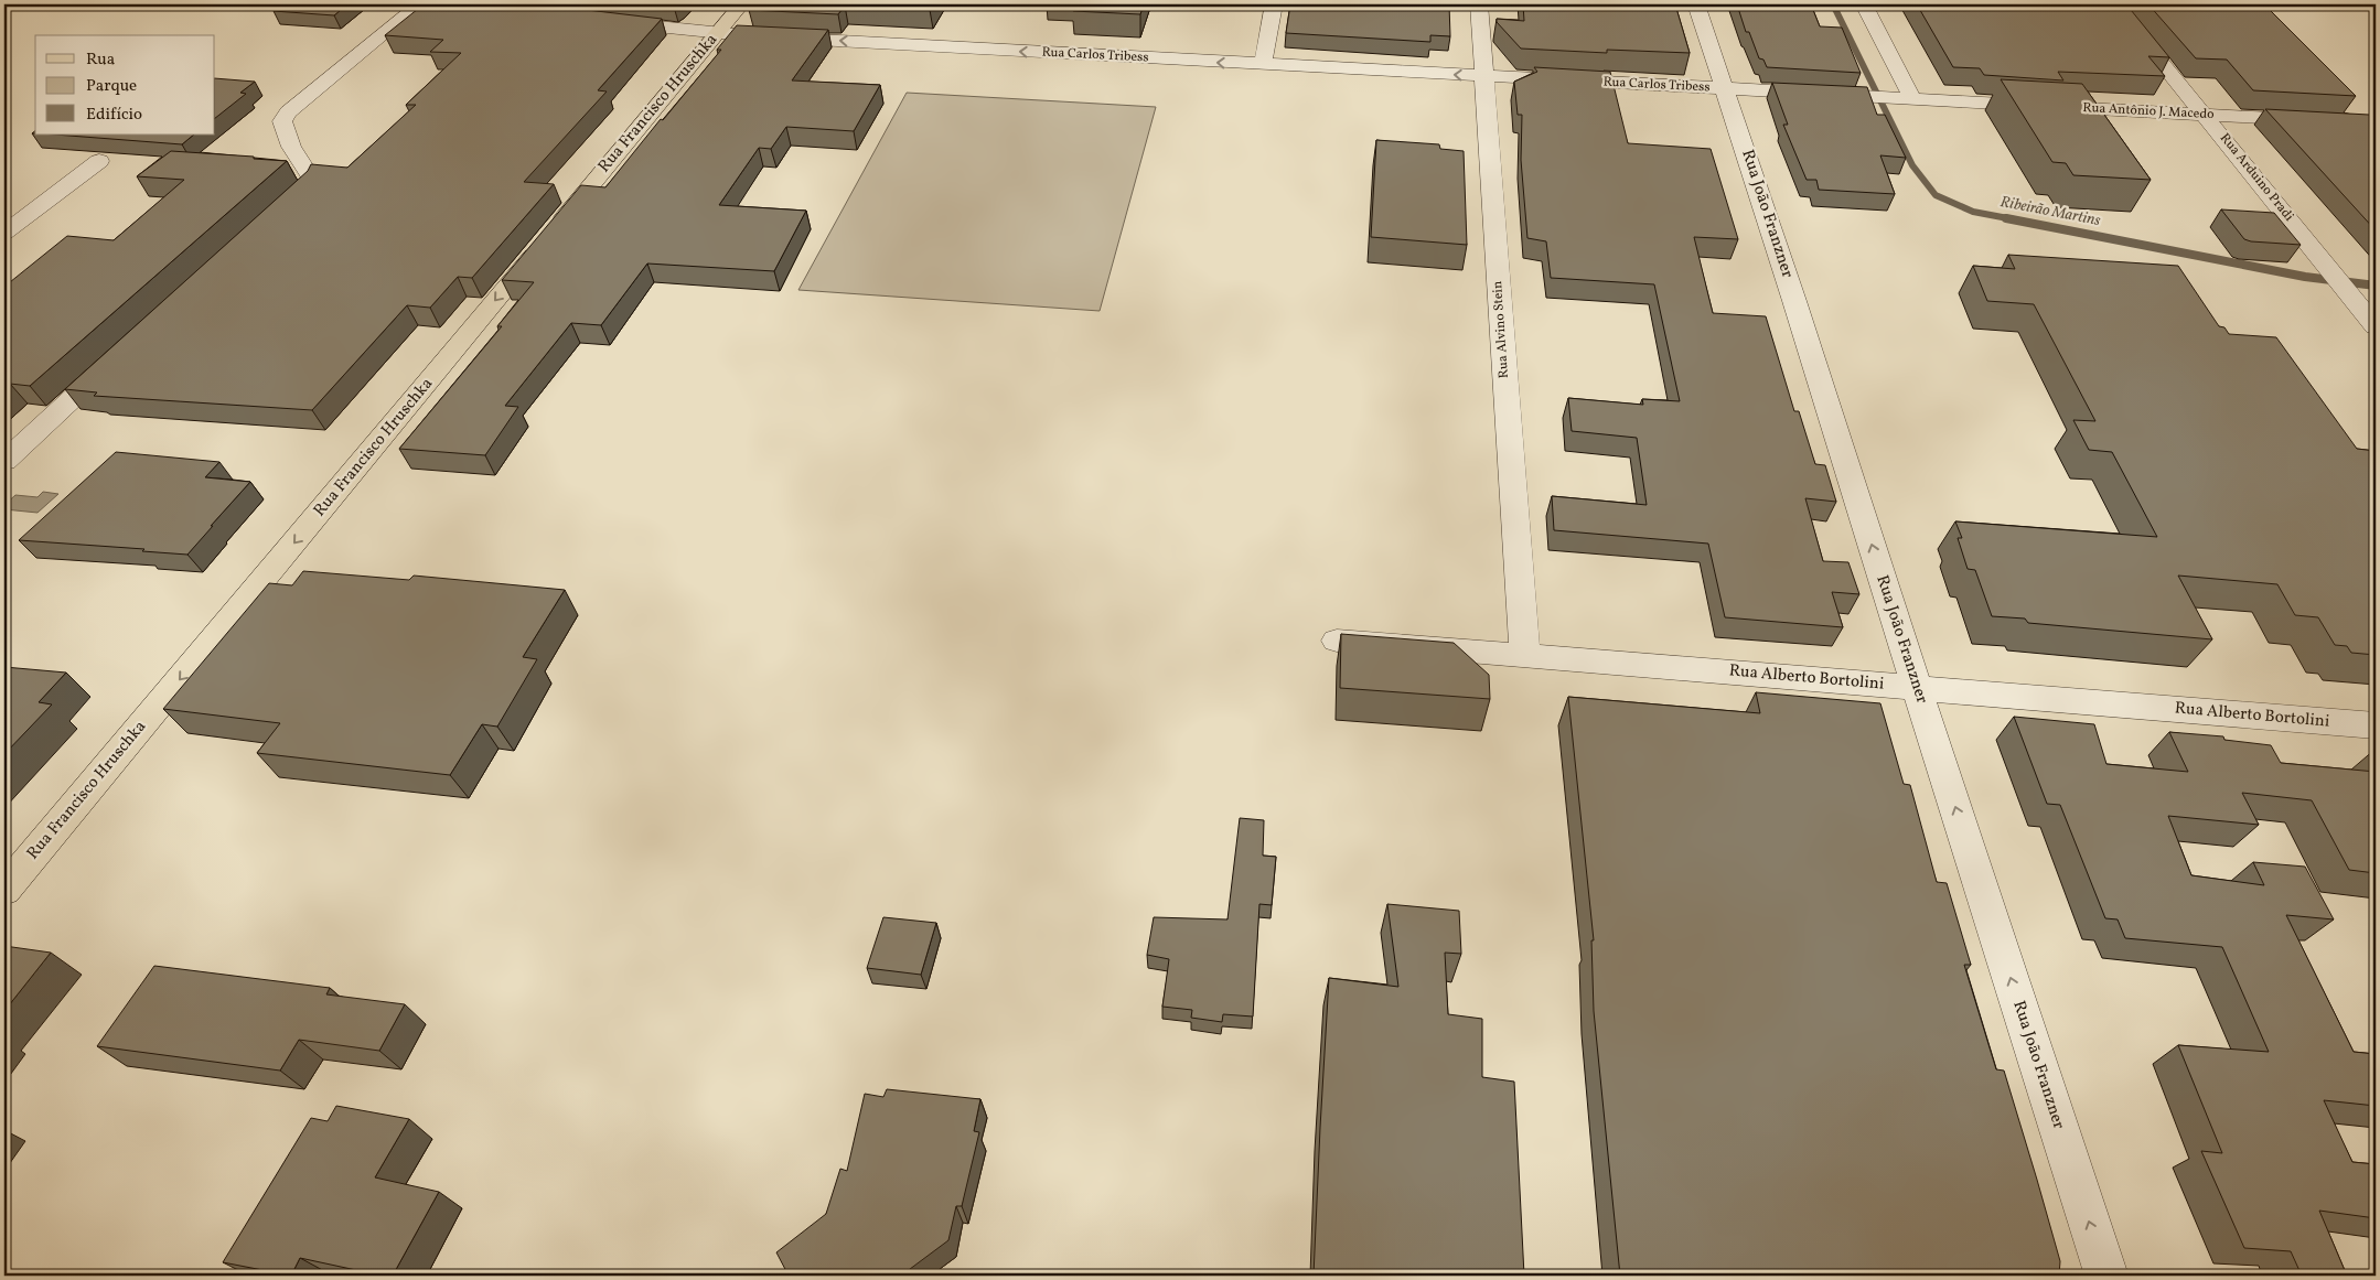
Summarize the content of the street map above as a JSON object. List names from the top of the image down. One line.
{"streets":{"main road":["Rua Francisco Hruschka"],"street":["Rua Carlos Tribess","Rua Antônio J. Macedo","Rua Arduino Pradi","Rua João Franzner","Rua Alvino Stein","Rua Alberto Bortolini"]},"crossings":[["Rua Carlos Tribess","Rua Francisco Hruschka"],["Rua Carlos Tribess","Rua Antônio J. Macedo"],["Rua Carlos Tribess","Rua João Franzner"],["Rua Carlos Tribess","Rua Alvino Stein"],["Rua Antônio J. Macedo","Rua Arduino Pradi"],["Rua Antônio J. Macedo","Rua João Franzner"],["Rua João Franzner","Rua Alberto Bortolini"],["Rua Alvino Stein","Rua Alberto Bortolini"]],"one_way":["Rua Carlos Tribess","Rua Francisco Hruschka","Rua João Franzner"],"water":["Ribeirão Martins"],"legend":["Rua","Parque","Edifício"]}
